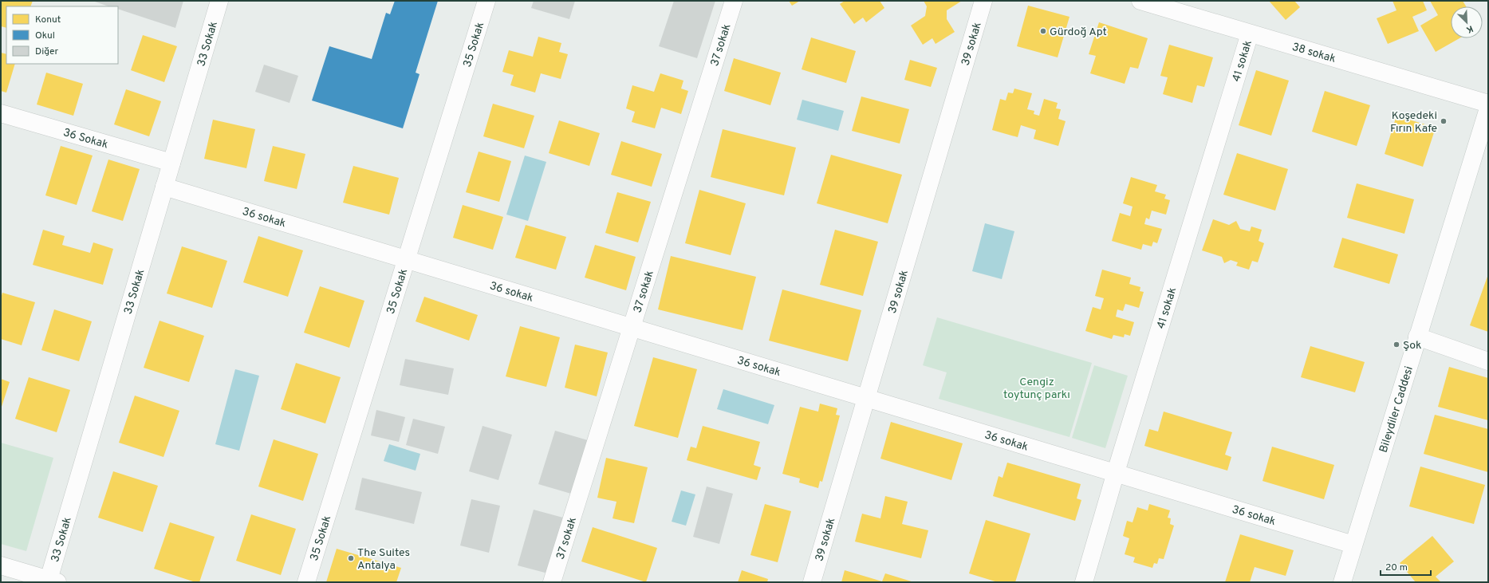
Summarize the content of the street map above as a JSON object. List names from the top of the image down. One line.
{"streets":{"street":["33 Sokak","39 sokak","35 Sokak","37 sokak","38 sokak","41 sokak","36 Sokak","36 sokak","Bileydiler Caddesi"]},"crossings":[["33 Sokak","36 Sokak"],["33 Sokak","36 sokak"],["39 sokak","36 sokak"],["35 Sokak","36 sokak"],["37 sokak","36 sokak"],["38 sokak","41 sokak"],["41 sokak","36 sokak"],["36 sokak","Bileydiler Caddesi"]],"parks":["Cengiz toytunç parkı"],"places":["Gürdoğ Apt","Koşedeki Fırın Kafe","Şok","The Suites Antalya"],"legend":["Konut","Okul","Diğer"],"scale_bar":"20 m","north":"bottom right"}
